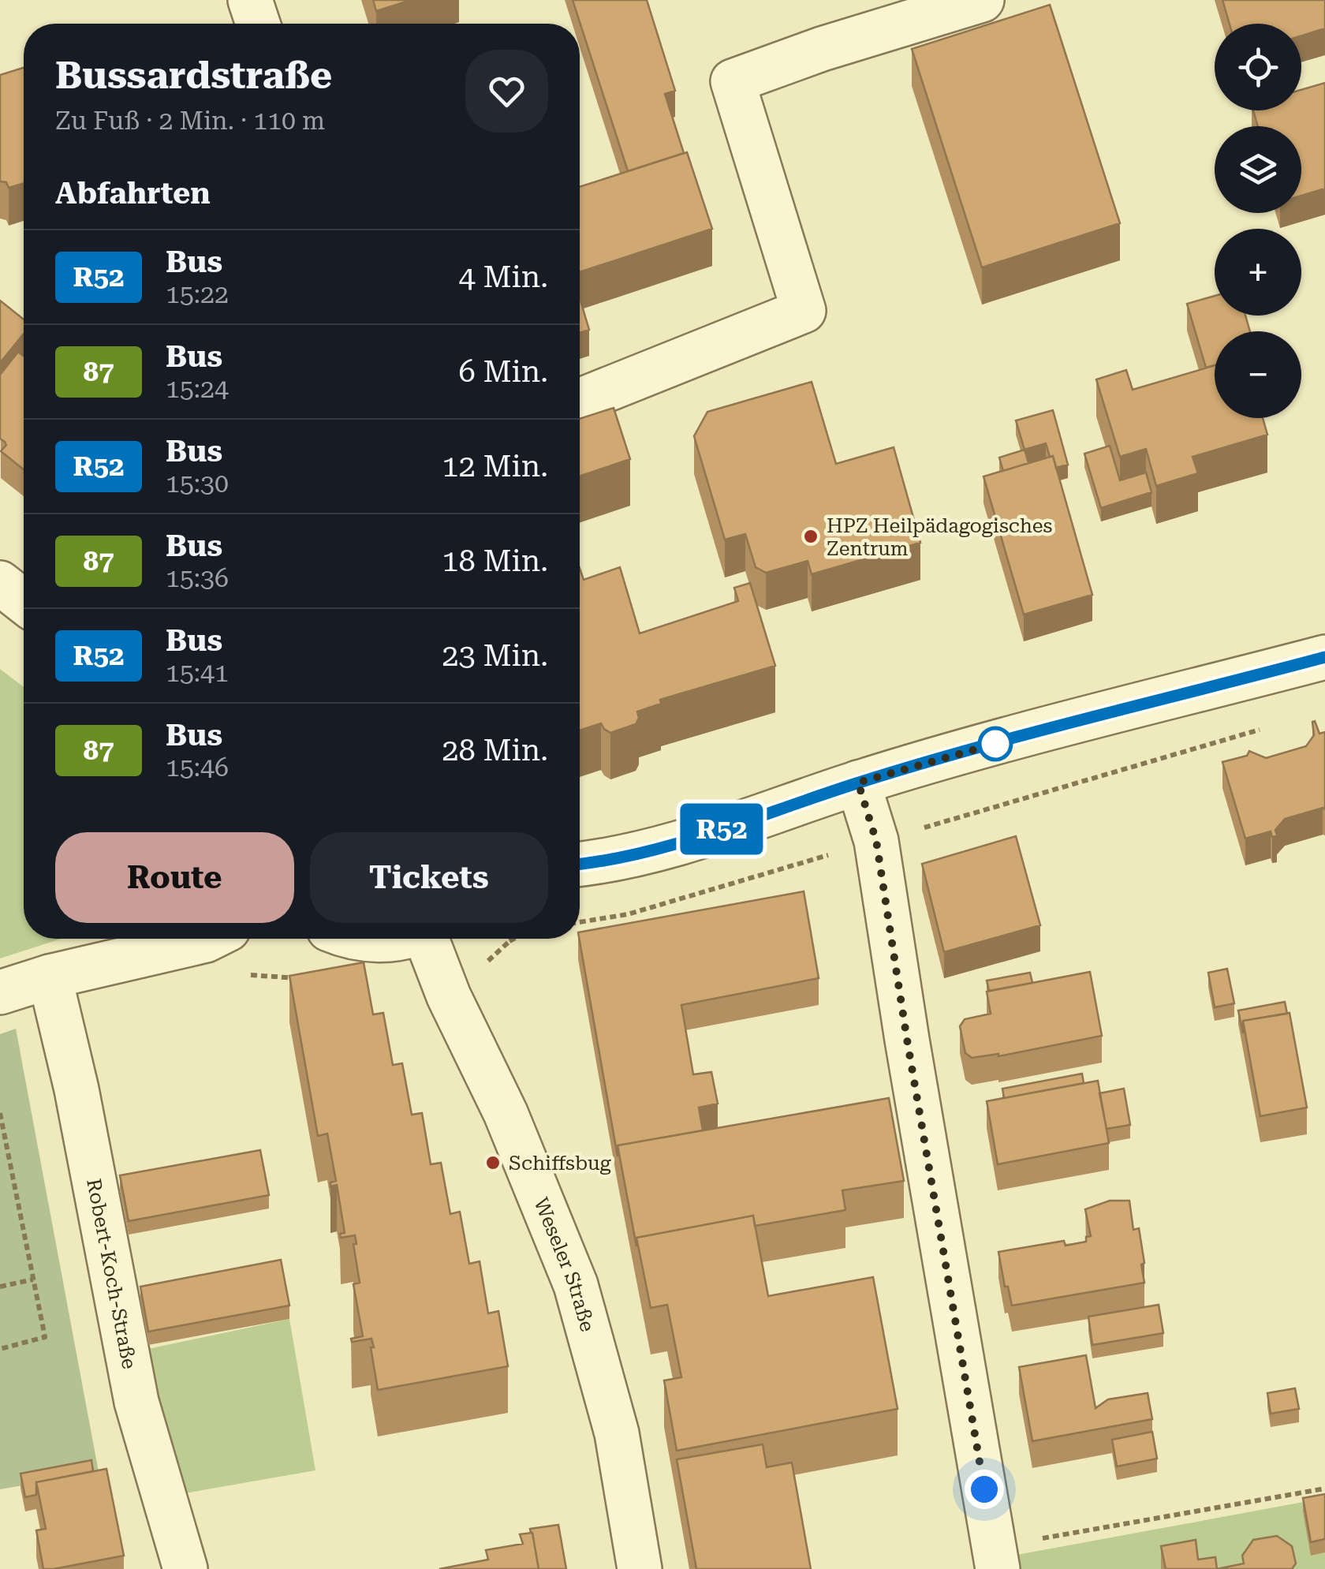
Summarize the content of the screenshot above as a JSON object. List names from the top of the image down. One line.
{"streets":{"street":["Weseler Straße","Robert-Koch-Straße"]},"places":["HPZ Heilpädagogisches Zentrum","Schiffsbug"],"lines":["bus line R52"],"page":{"on_map":"R52","map_buttons":["+","−"],"heading":[["Bussardstraße","Zu Fuß · 2 Min. · 110 m"],"Abfahrten"],"list":[{"mark":"R52","name":"Bus","note":"15:22","value":"4 Min."},{"mark":"87","name":"Bus","note":"15:24","value":"6 Min."},{"mark":"R52","name":"Bus","note":"15:30","value":"12 Min."},{"mark":"87","name":"Bus","note":"15:36","value":"18 Min."},{"mark":"R52","name":"Bus","note":"15:41","value":"23 Min."},{"mark":"87","name":"Bus","note":"15:46","value":"28 Min."}],"buttons":["Route","Tickets"]}}
